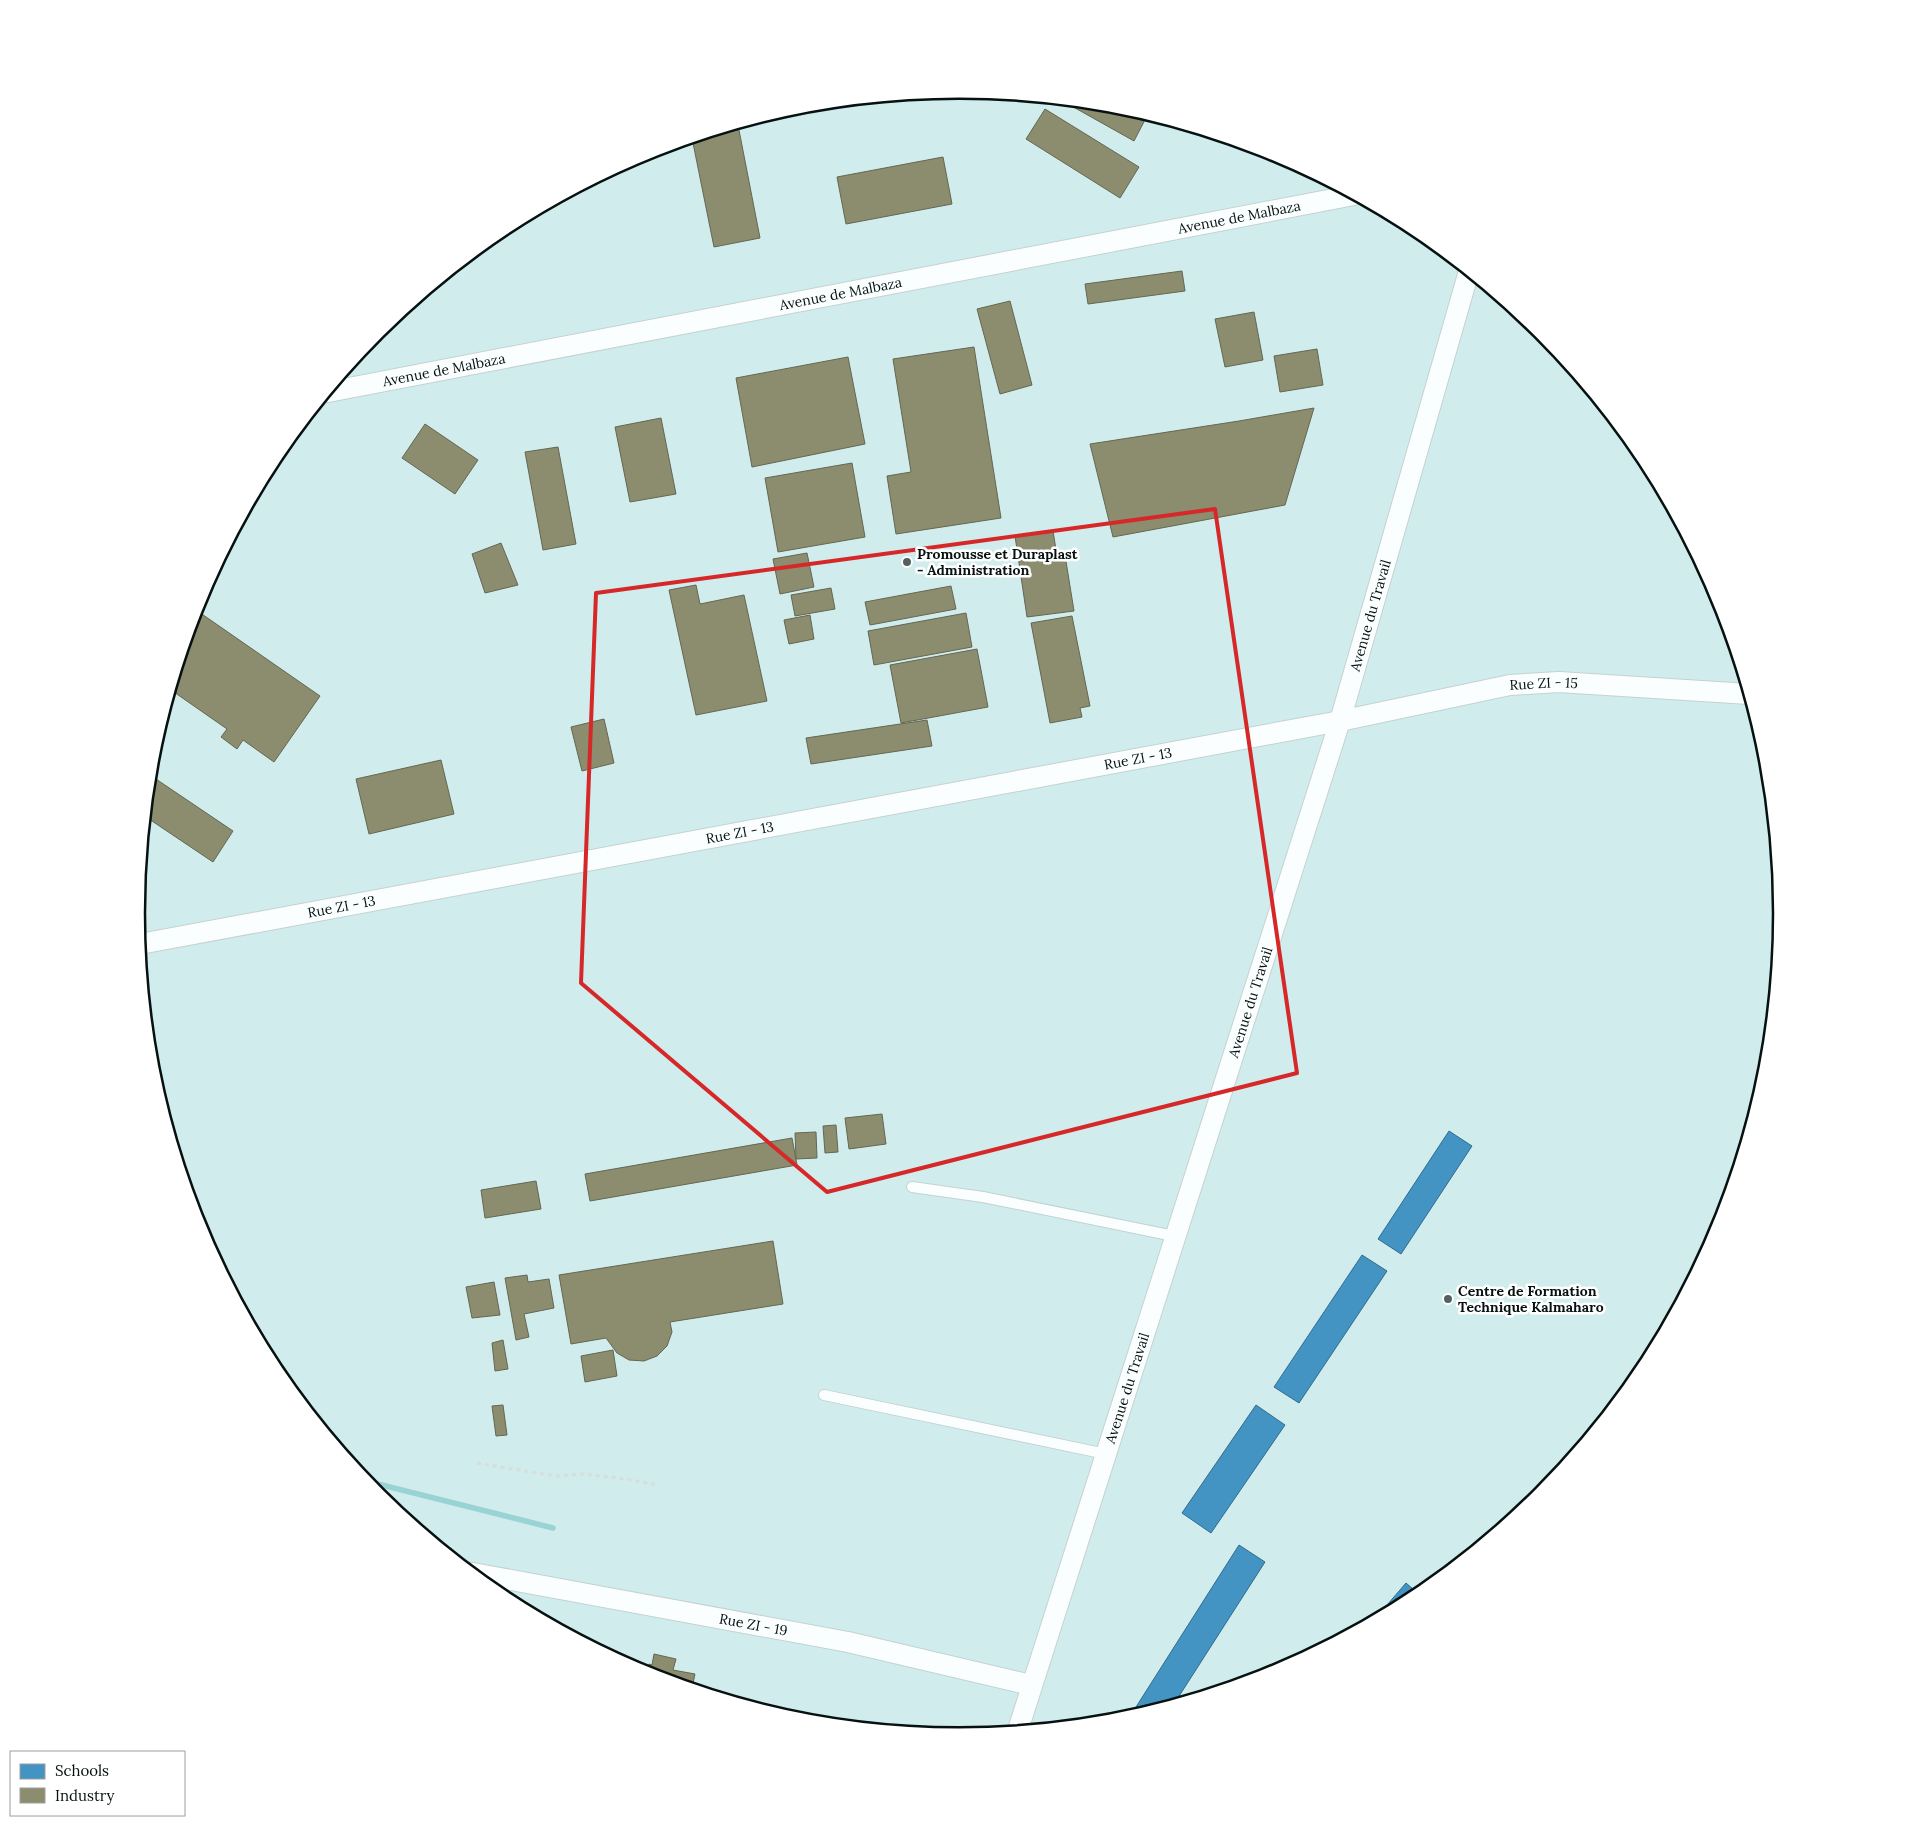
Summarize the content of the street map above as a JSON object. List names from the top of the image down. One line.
{"streets":{"street":["Avenue de Malbaza","Avenue du Travail","Rue ZI - 15","Rue ZI - 13","Rue ZI - 19"]},"crossings":[["Avenue du Travail","Rue ZI - 15"],["Avenue du Travail","Rue ZI - 13"],["Avenue du Travail","Rue ZI - 19"],["Rue ZI - 15","Rue ZI - 13"]],"places":["Promousse et Duraplast - Administration","Centre de Formation Technique Kalmaharo"],"legend":["Schools","Industry"]}
